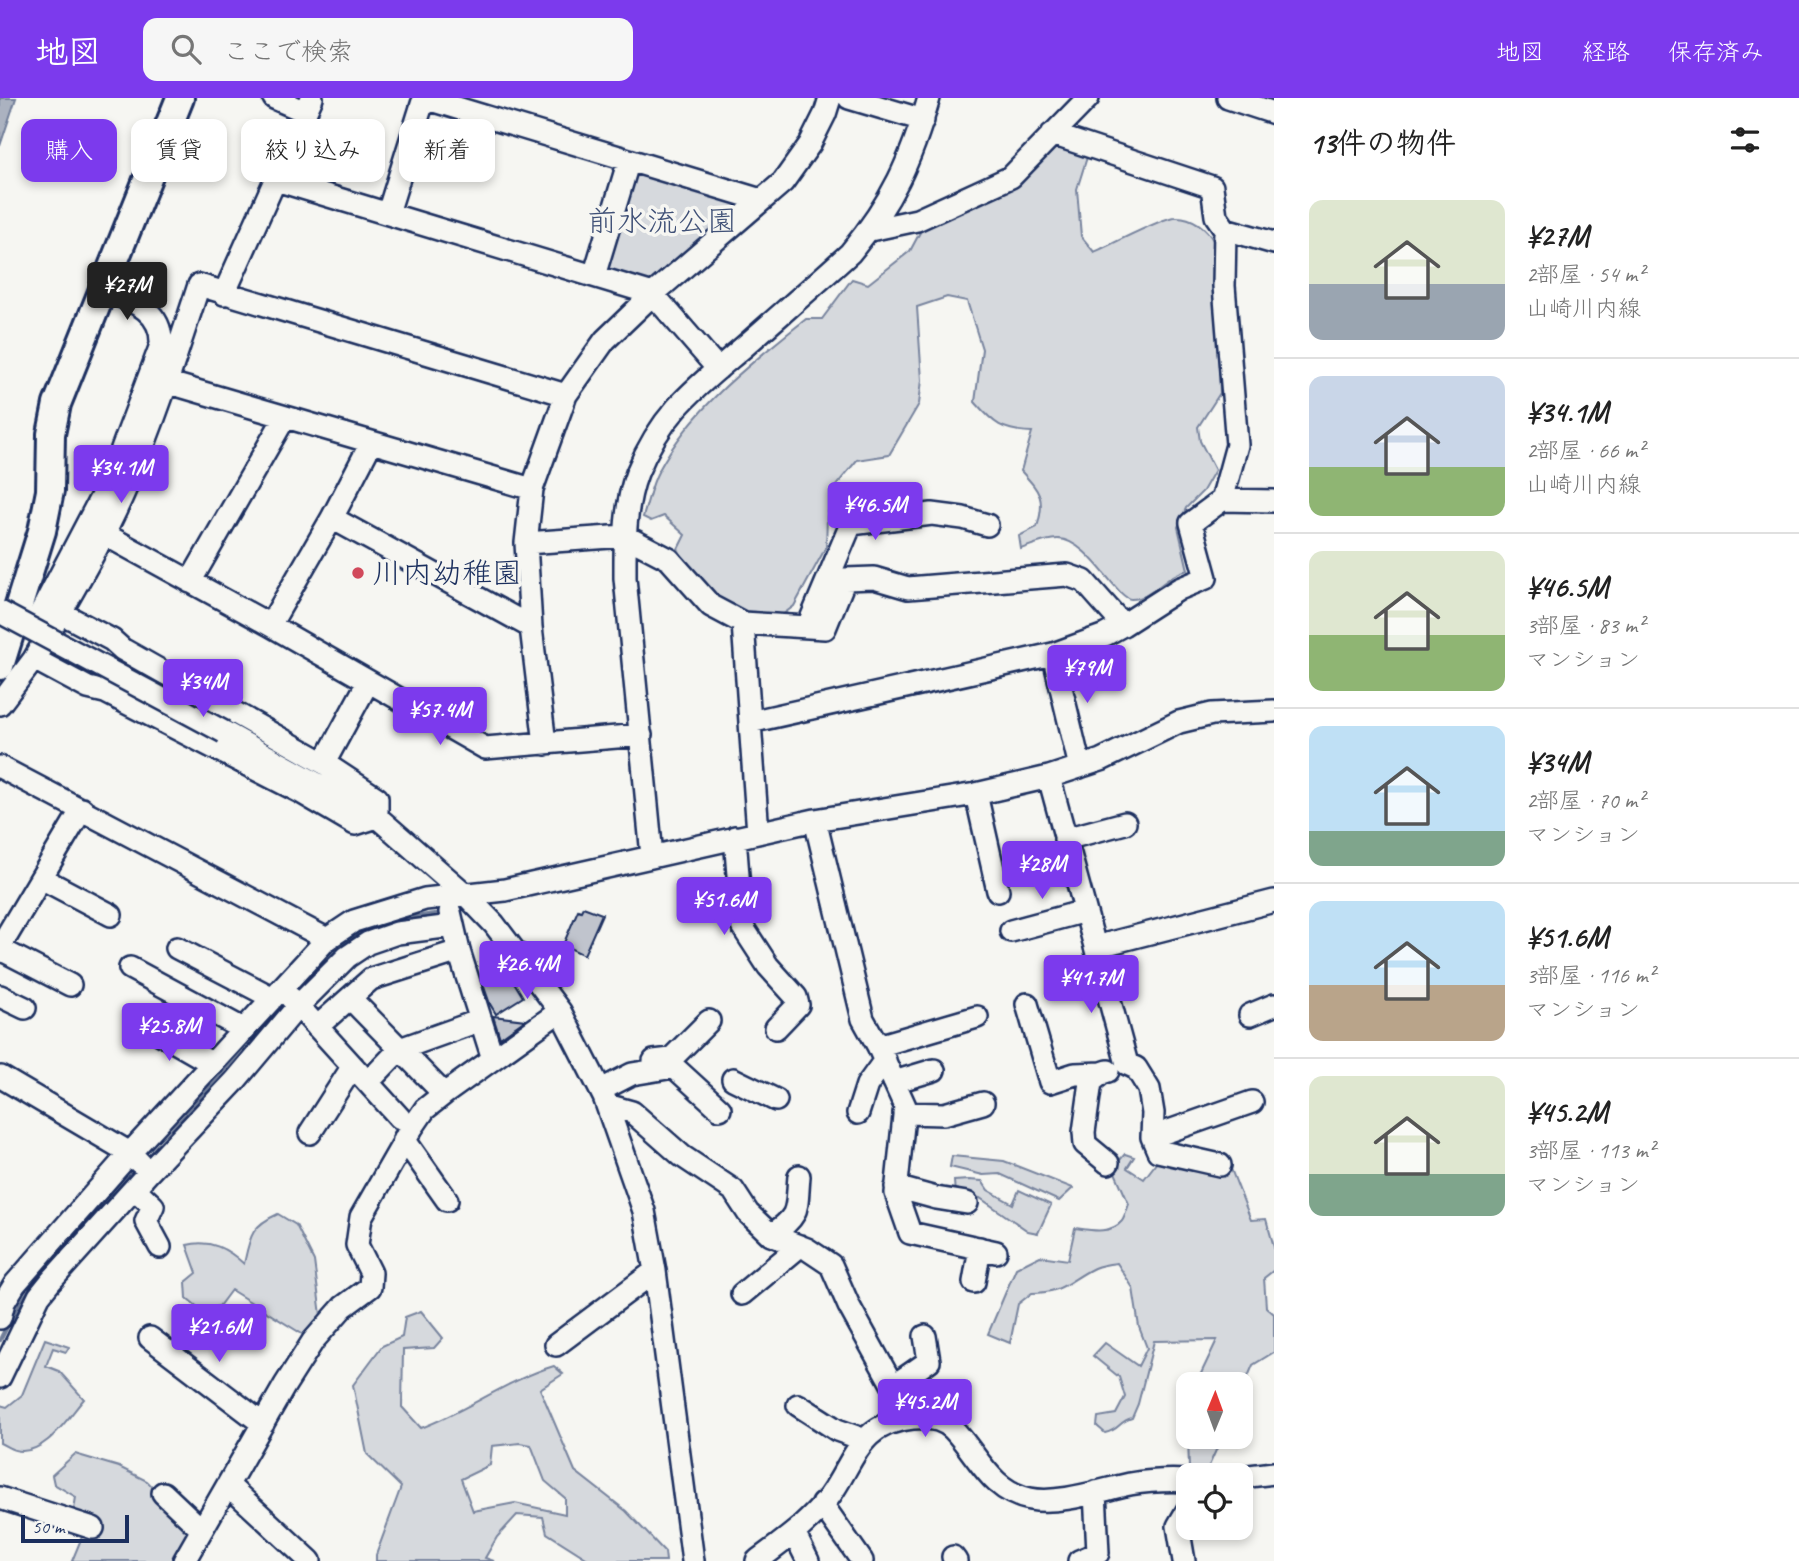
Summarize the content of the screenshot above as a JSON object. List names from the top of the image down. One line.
{"parks":["前水流公園"],"places":["川内幼稚園"],"scale_bar":"50 m","north":"top","page":{"header":"地図","search":"ここで検索","nav":["地図","経路","保存済み"],"heading":"13件の物件","chip":["購入","賃貸","絞り込み","新着"],"list":[{"name":"¥27M","note":"2部屋 · 54 m² · 山崎川内線"},{"name":"¥34.1M","note":"2部屋 · 66 m² · 山崎川内線"},{"name":"¥46.5M","note":"3部屋 · 83 m² · マンション"},{"name":"¥34M","note":"2部屋 · 70 m² · マンション"},{"name":"¥51.6M","note":"3部屋 · 116 m² · マンション"},{"name":"¥45.2M","note":"3部屋 · 113 m² · マンション"}],"price":["¥27M","¥34.1M","¥46.5M","¥79M","¥34M","¥57.4M","¥28M","¥51.6M","¥26.4M","¥41.7M","¥25.8M","¥21.6M","¥45.2M"],"scale":"50 m"}}
